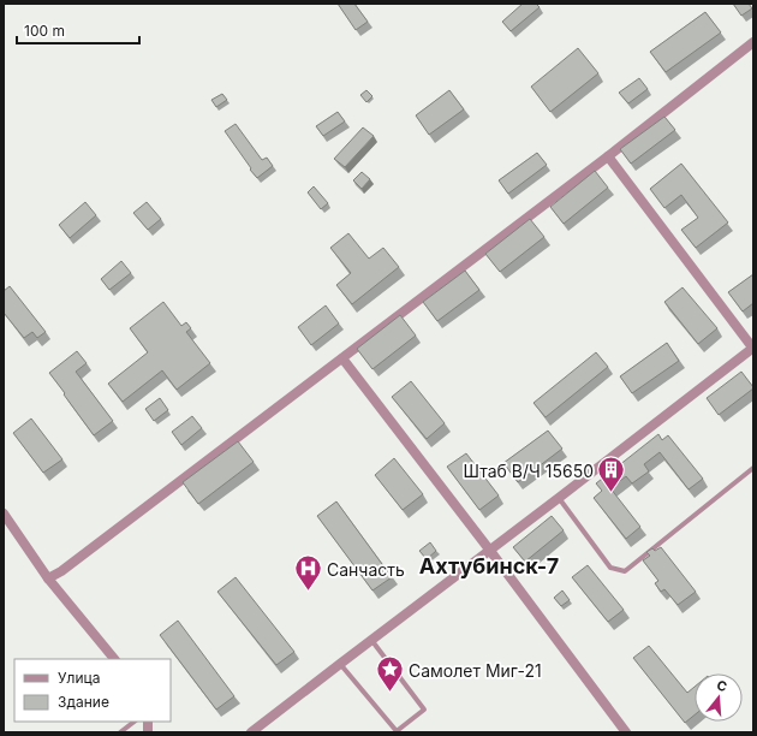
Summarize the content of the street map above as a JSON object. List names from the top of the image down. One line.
{"districts":["Ахтубинск-7"],"places":{"building":["Штаб В/Ч 15650"],"hospital":["Санчасть"],"place":["Самолет Миг-21"]},"legend":["Улица","Здание"],"scale_bar":"100 m","north":"top"}
